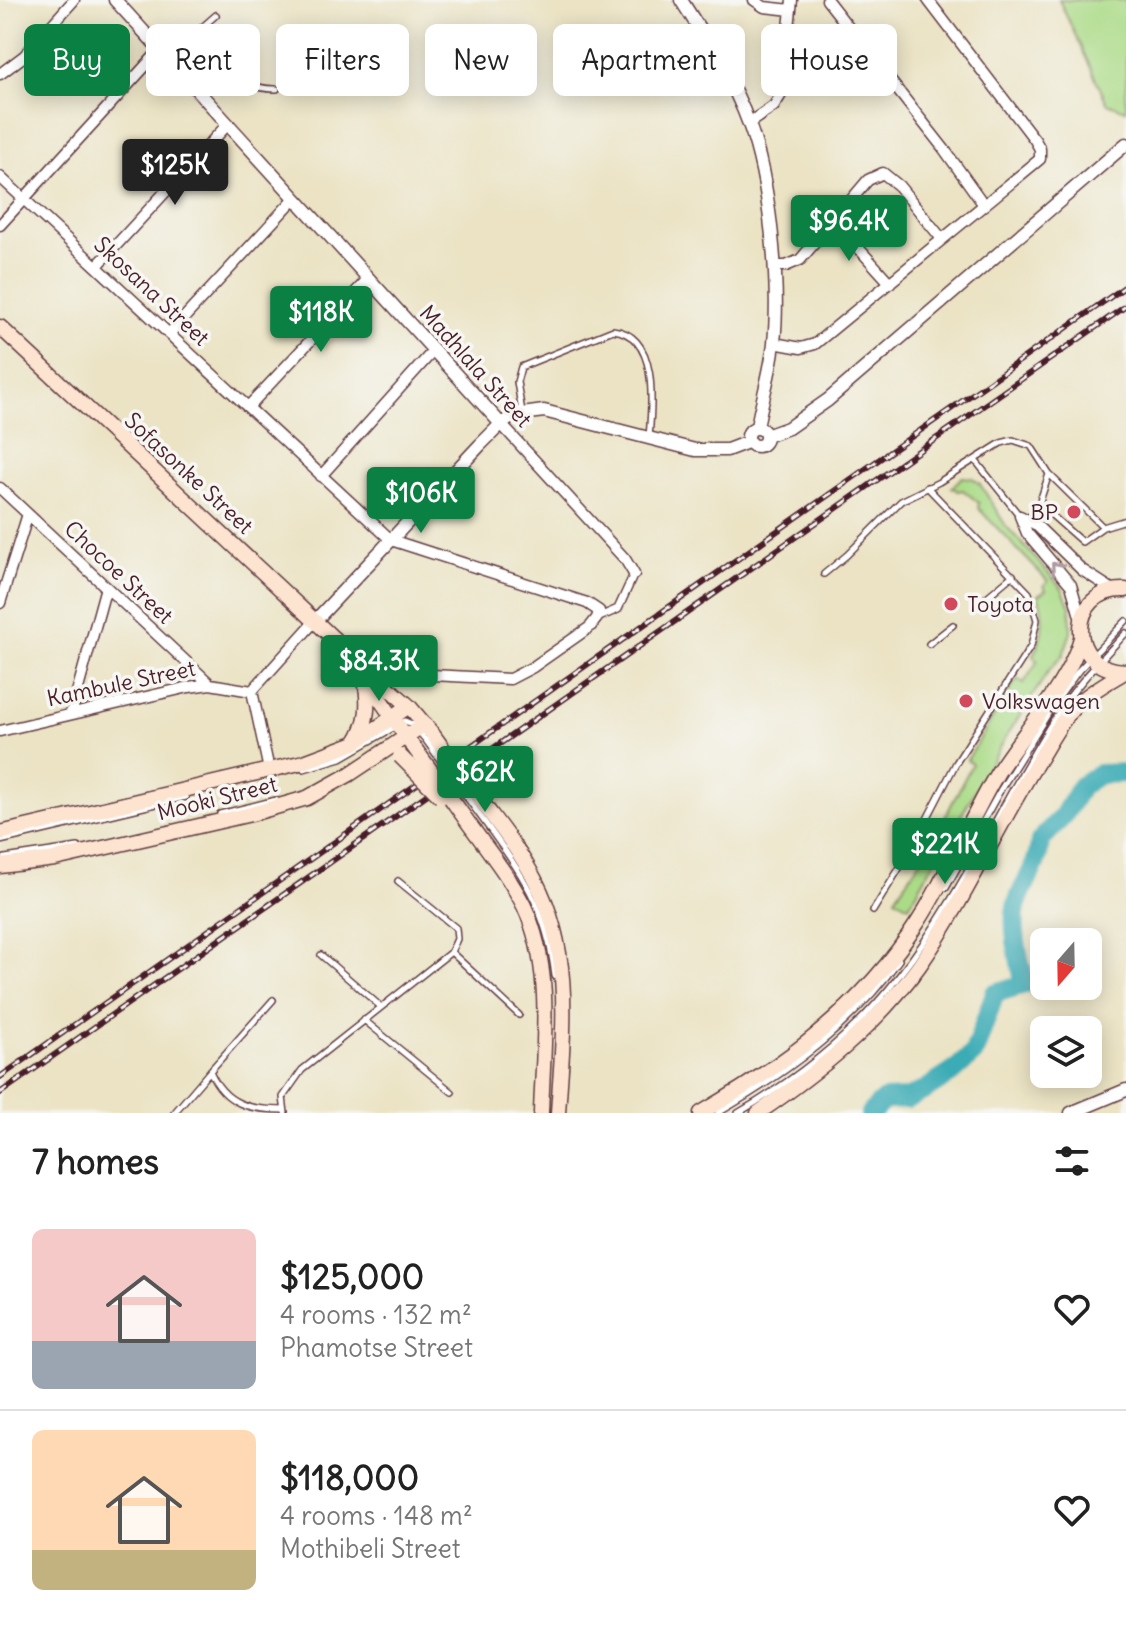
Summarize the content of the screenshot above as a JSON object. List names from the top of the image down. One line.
{"streets":{"main road":["Sofasonke Street","Mooki Street"],"street":["Skosana Street","Madhlala Street","Chocoe Street","Kambule Street"]},"crossings":[["Skosana Street","Madhlala Street"],["Sofasonke Street","Mooki Street"],["Chocoe Street","Kambule Street"]],"places":["BP","Toyota","Volkswagen"],"north":"bottom","page":{"chip":["Buy","Rent","Filters","New","Apartment","House"],"price":["$125K","$96.4K","$118K","$106K","$84.3K","$62K","$221K"],"heading":"7 homes","list":[{"name":"$125,000","note":"4 rooms · 132 m² · Phamotse Street"},{"name":"$118,000","note":"4 rooms · 148 m² · Mothibeli Street"}]}}
